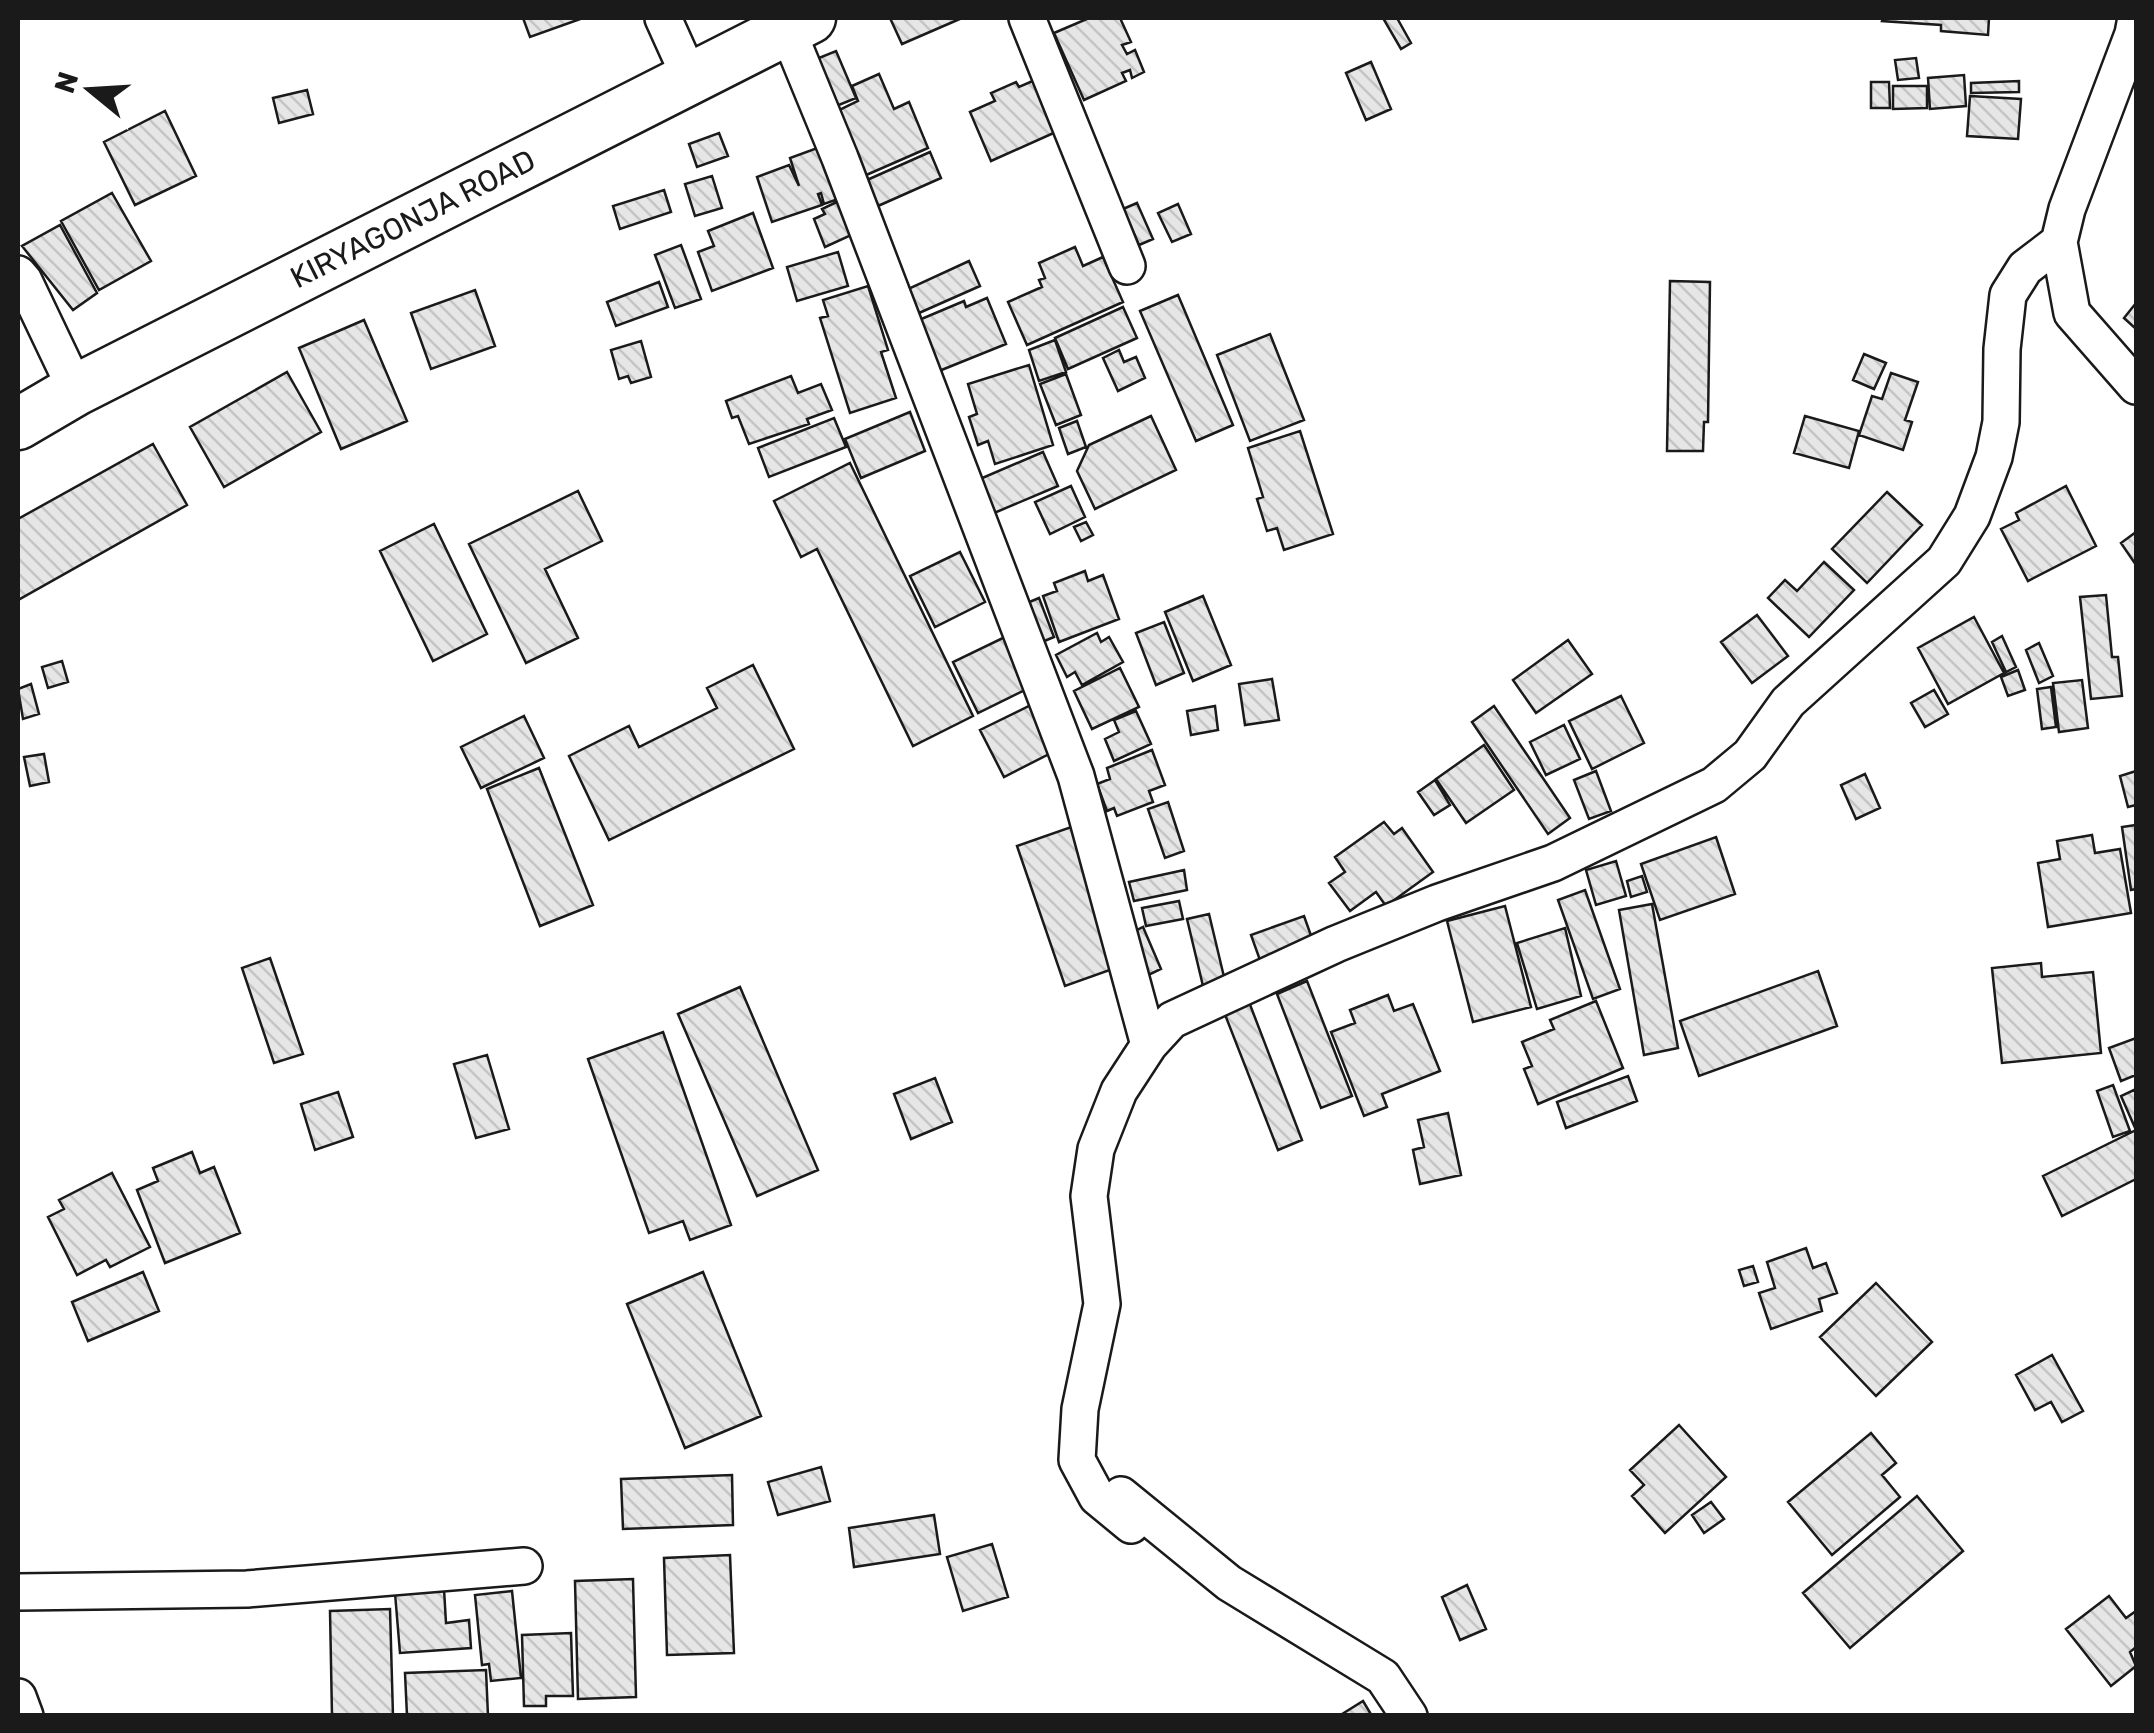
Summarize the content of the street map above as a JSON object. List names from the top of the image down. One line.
{"streets":{"street":["KIRYAGONJA ROAD"]},"north":"left"}
